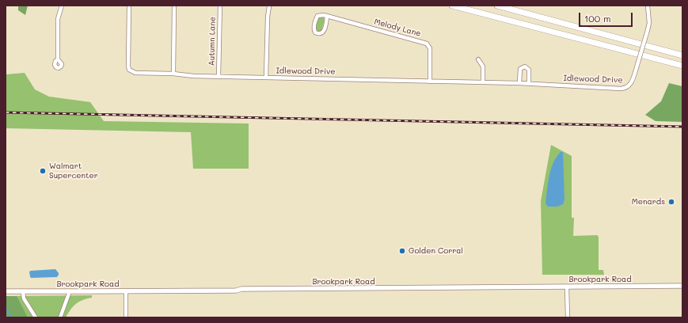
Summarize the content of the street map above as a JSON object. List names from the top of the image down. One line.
{"streets":{"main road":["Brookpark Road"],"street":["Melody Lane","Autumn Lane","Idlewood Drive"]},"crossings":[["Melody Lane","Idlewood Drive"],["Autumn Lane","Idlewood Drive"]],"places":["Walmart Supercenter","Menards","Golden Corral"],"scale_bar":"100 m"}
